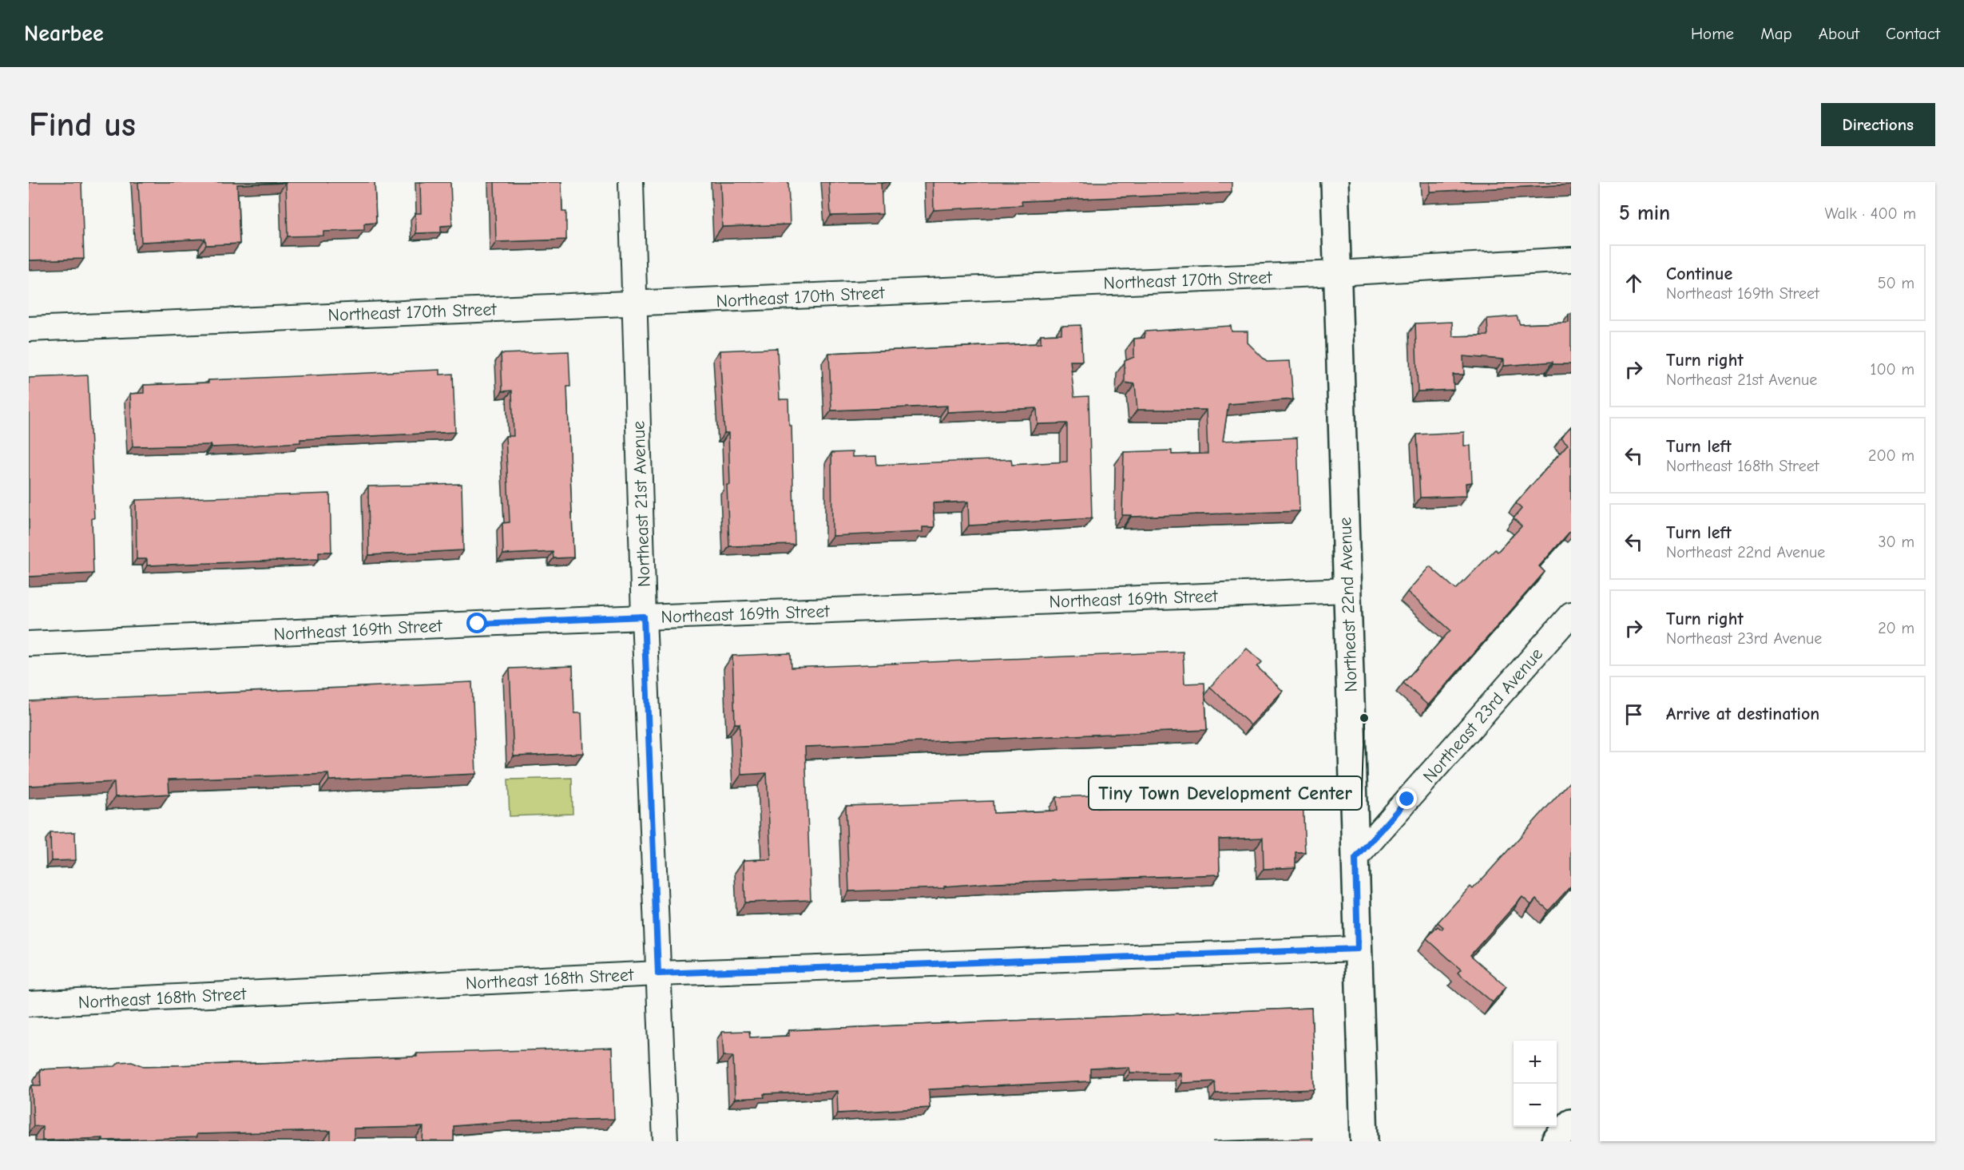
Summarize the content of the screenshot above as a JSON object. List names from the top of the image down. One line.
{"streets":{"street":["Northeast 170th Street","Northeast 21st Avenue","Northeast 169th Street","Northeast 22nd Avenue","Northeast 23rd Avenue","Northeast 168th Street"]},"crossings":[["Northeast 170th Street","Northeast 21st Avenue"],["Northeast 170th Street","Northeast 22nd Avenue"],["Northeast 21st Avenue","Northeast 169th Street"],["Northeast 21st Avenue","Northeast 168th Street"],["Northeast 169th Street","Northeast 22nd Avenue"],["Northeast 22nd Avenue","Northeast 23rd Avenue"],["Northeast 22nd Avenue","Northeast 168th Street"]],"places":["Tiny Town Development Center"],"page":{"header":"Nearbee","nav":["Home","Map","About","Contact"],"buttons":"Directions","title":"Find us","heading":["5 min","Walk · 400 m"],"list":[["Continue","Northeast 169th Street","50 m"],["Turn right","Northeast 21st Avenue","100 m"],["Turn left","Northeast 168th Street","200 m"],["Turn left","Northeast 22nd Avenue","30 m"],["Turn right","Northeast 23rd Avenue","20 m"],"Arrive at destination"],"map_buttons":["+","−"]}}
